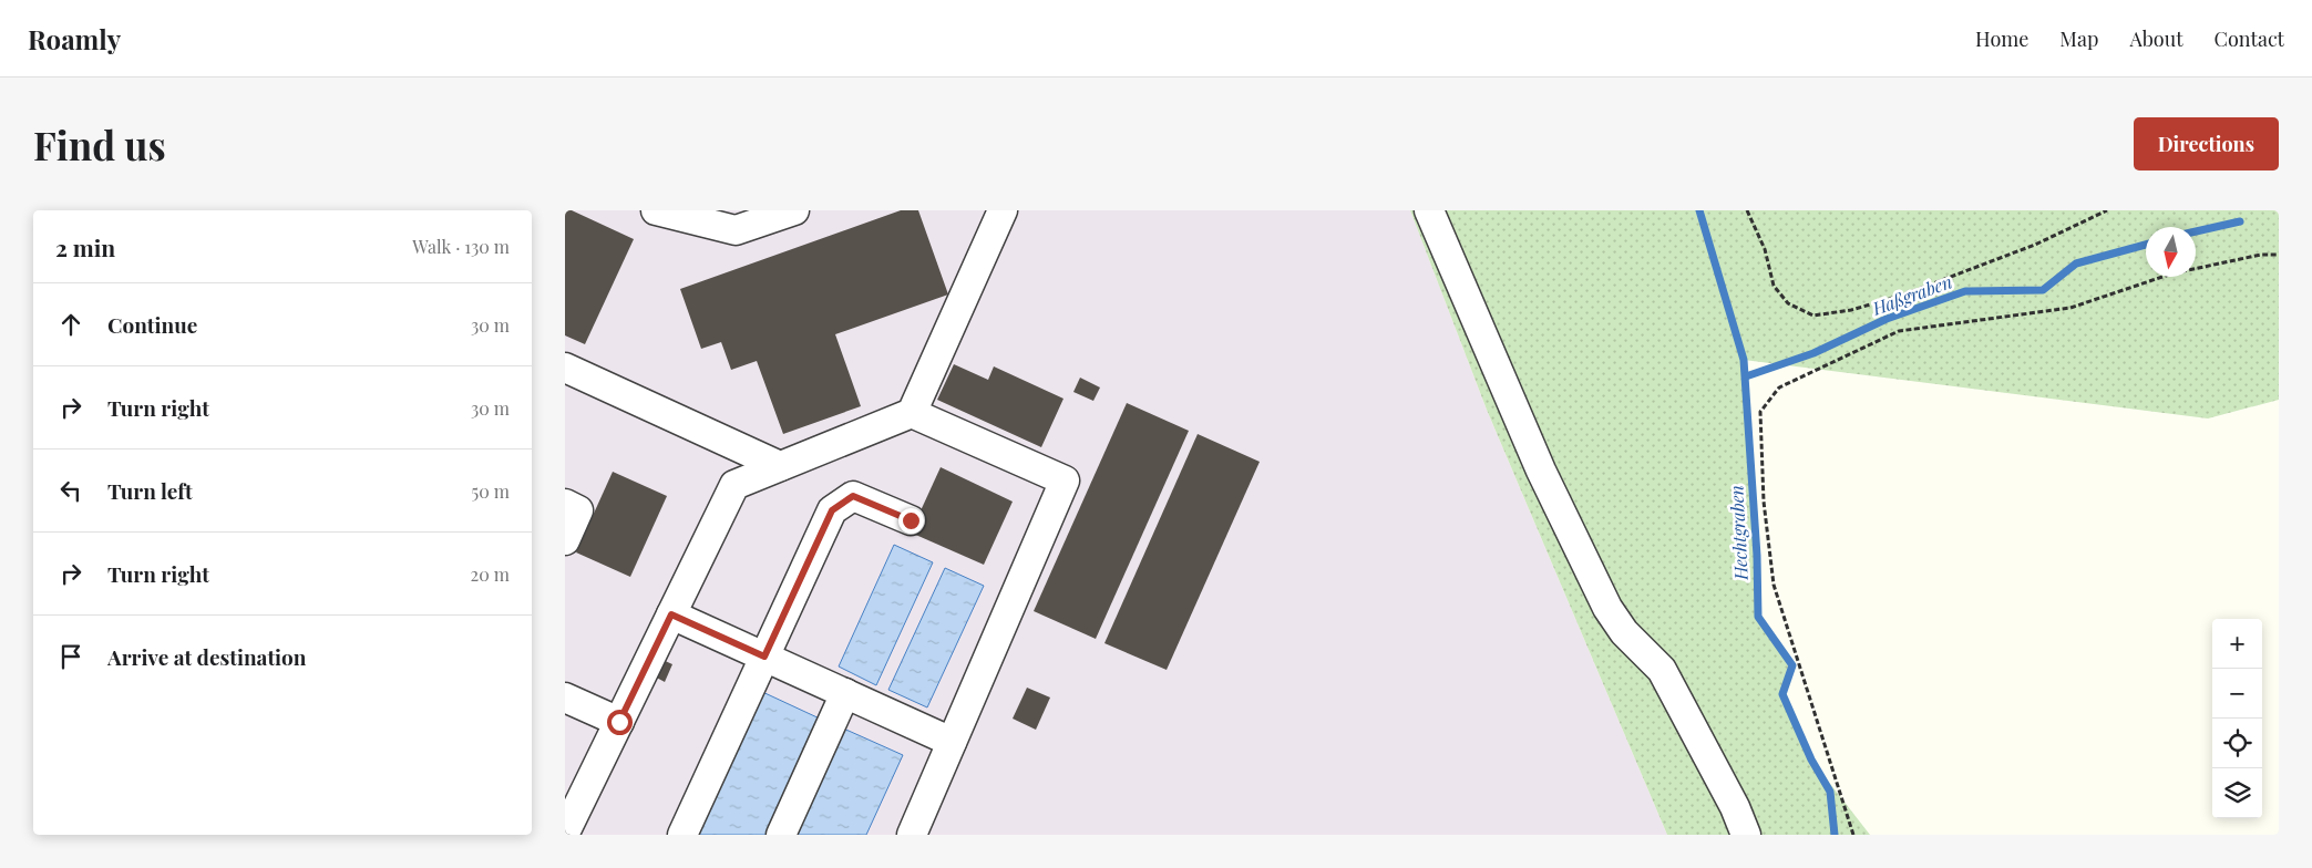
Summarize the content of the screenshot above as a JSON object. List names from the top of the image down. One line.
{"water":["Haßgraben","Hechtgraben"],"north":"bottom","page":{"header":"Roamly","nav":["Home","Map","About","Contact"],"buttons":"Directions","title":"Find us","heading":["2 min","Walk · 130 m"],"list":[["Continue","30 m"],["Turn right","30 m"],["Turn left","50 m"],["Turn right","20 m"],"Arrive at destination"],"map_buttons":["+","−"]}}
